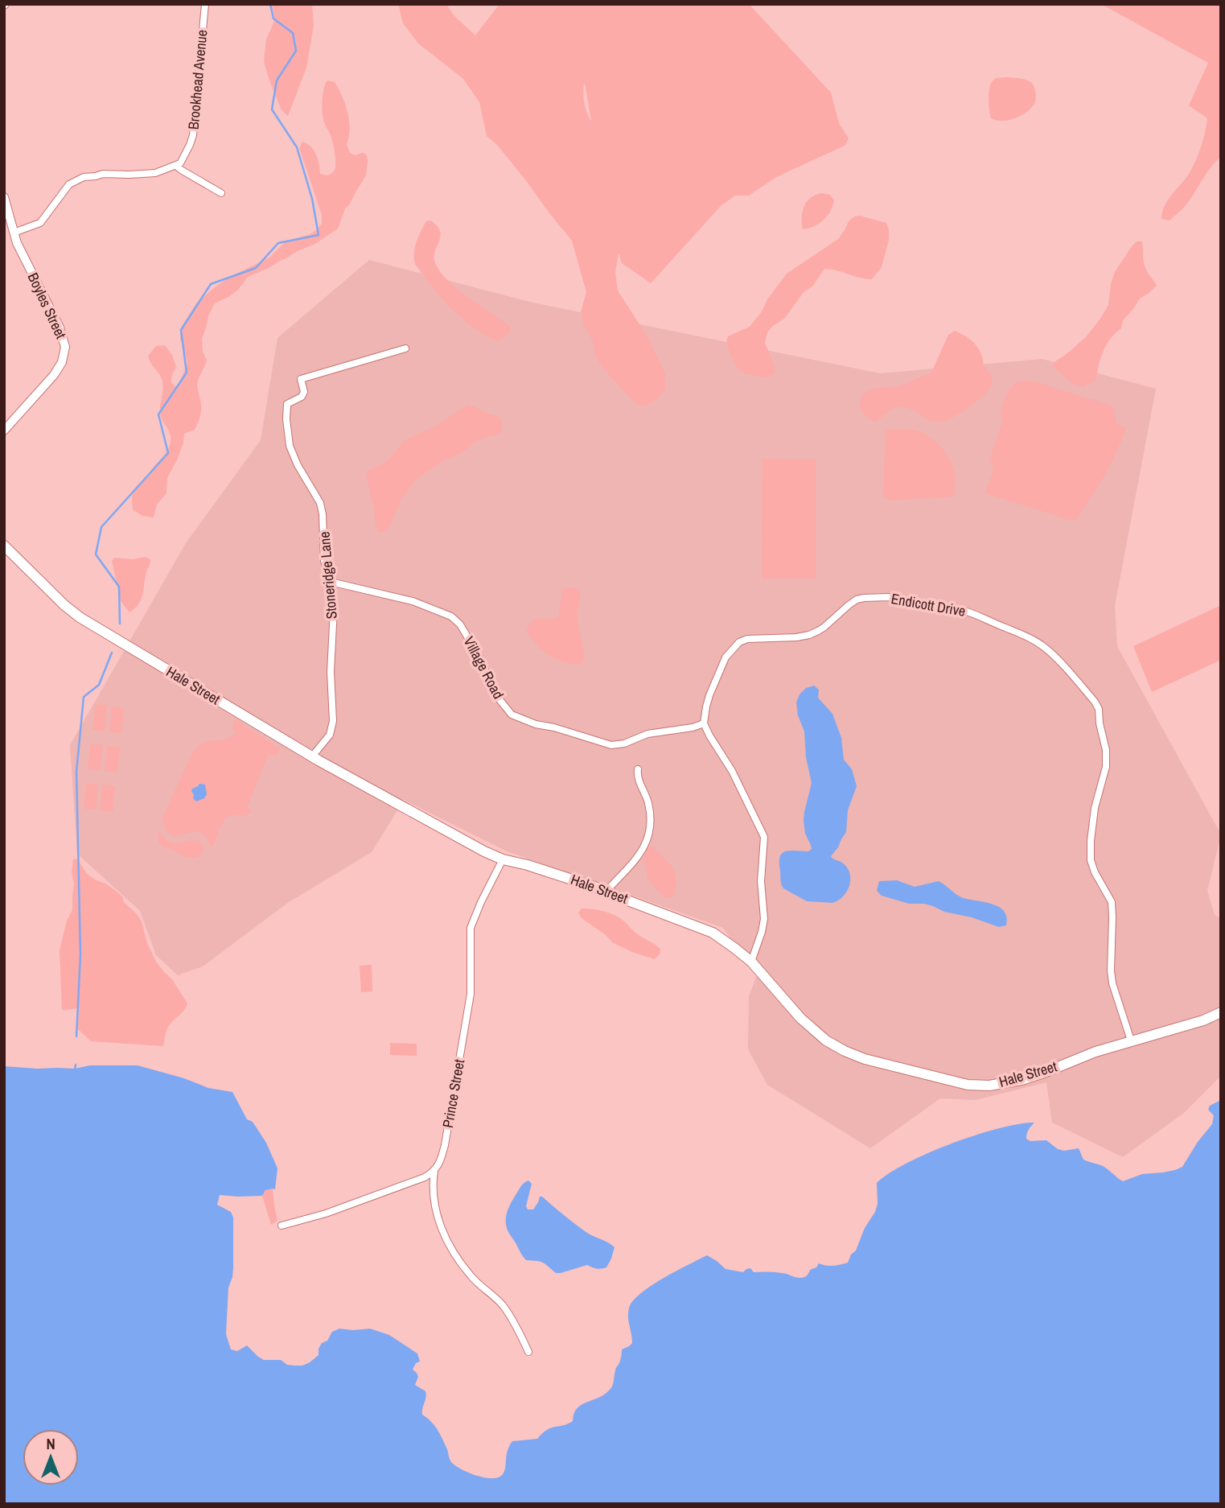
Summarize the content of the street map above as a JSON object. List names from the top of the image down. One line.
{"streets":{"main road":["Hale Street"],"street":["Brookhead Avenue","Boyles Street","Stoneridge Lane","Endicott Drive","Village Road","Prince Street"]},"crossings":[["Stoneridge Lane","Village Road"],["Stoneridge Lane","Hale Street"],["Endicott Drive","Village Road"],["Endicott Drive","Hale Street"],["Hale Street","Prince Street"]],"north":"top"}
